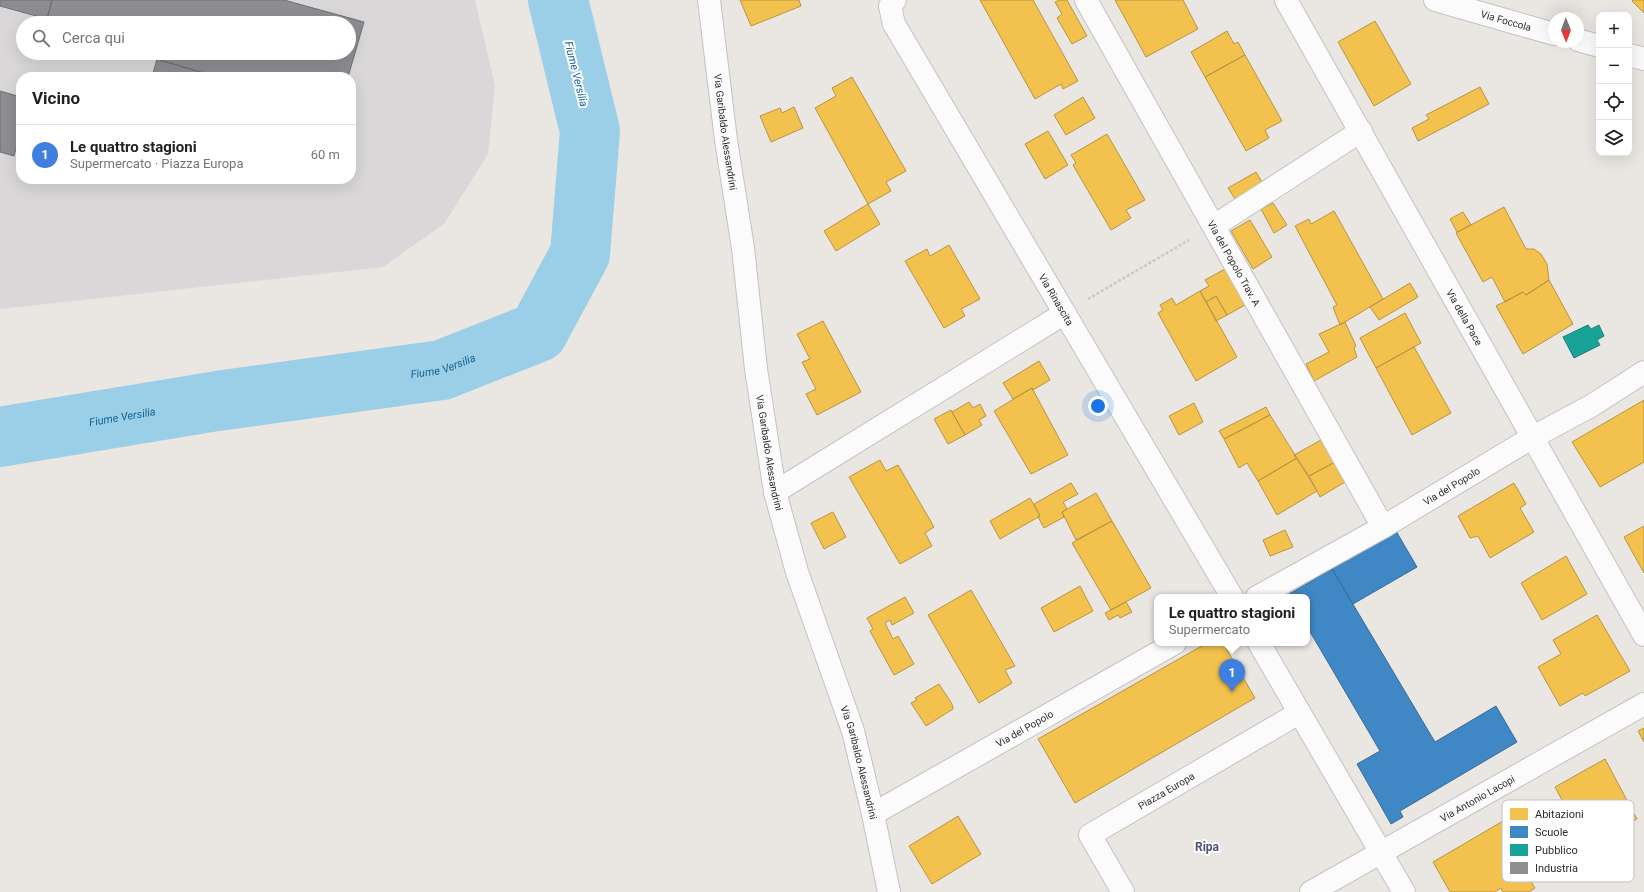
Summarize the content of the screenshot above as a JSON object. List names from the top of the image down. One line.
{"streets":{"street":["Via Foccola","Via Garibaldo Alessandrini","Via del Popolo Trav. A","Via Rinascita","Via della Pace","Via del Popolo","Piazza Europa","Via Antonio Lacopi"]},"crossings":[["Via Garibaldo Alessandrini","Via del Popolo"],["Via del Popolo Trav. A","Via del Popolo"],["Via della Pace","Via del Popolo"]],"districts":["Ripa"],"water":["Fiume Versilia"],"legend":["Abitazioni","Scuole","Pubblico","Industria"],"north":"bottom","page":{"map_buttons":["+","−"],"search":"Cerca qui","heading":"Vicino","list":[{"mark":"1","name":"Le quattro stagioni","note":"Supermercato · Piazza Europa","value":"60 m"}],"popup":["Le quattro stagioni","Supermercato"],"pins":"1"}}
